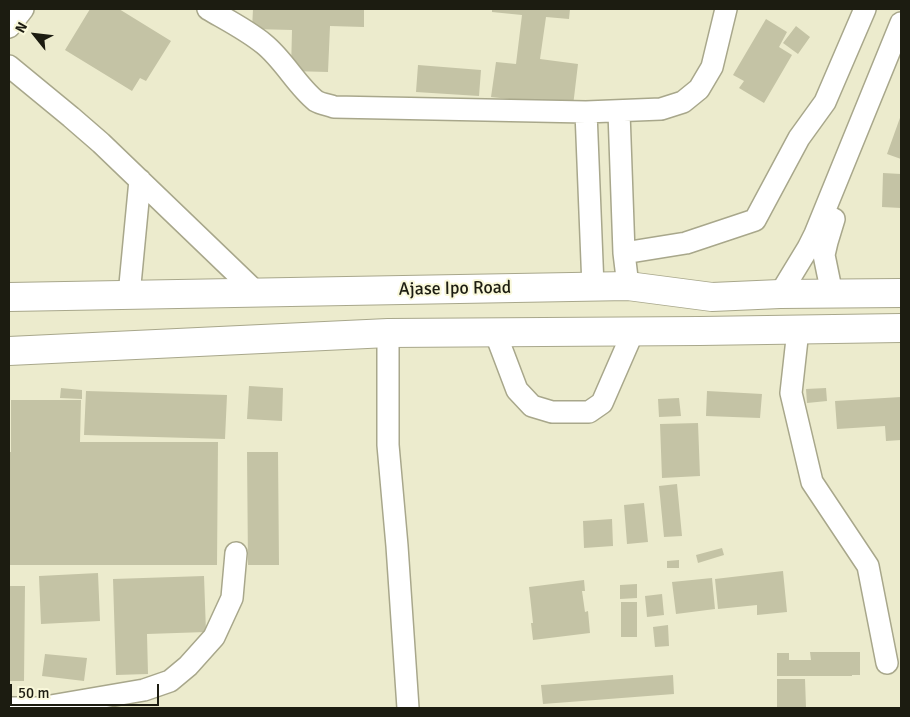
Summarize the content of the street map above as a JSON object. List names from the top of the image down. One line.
{"streets":{"highway":["Ajase Ipo Road"]},"scale_bar":"50 m","north":"top left"}
